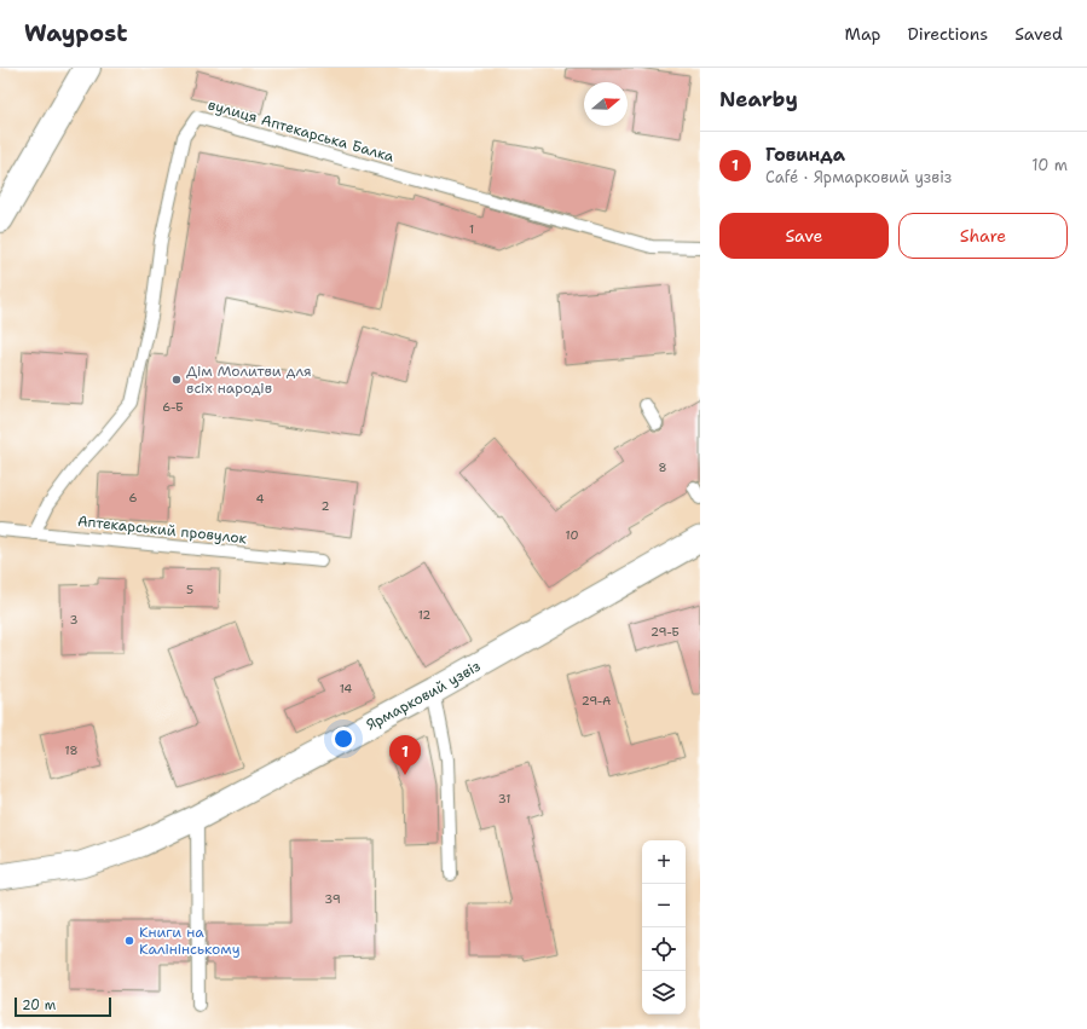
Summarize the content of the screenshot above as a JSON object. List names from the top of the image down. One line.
{"streets":{"street":["Ярмарковий узвіз"],"lane":["вулиця Аптекарська Балка","Аптекарський провулок"]},"crossings":[["вулиця Аптекарська Балка","Аптекарський провулок"]],"places":["Дім Молитви для всіх народів","Книги на Калінінському"],"house_numbers":["1","6-Б","8","6","4","2","10","5","12","3","29-Б","14","29-А","18","31","39"],"scale_bar":"20 m","north":"right","page":{"header":"Waypost","nav":["Map","Directions","Saved"],"heading":"Nearby","list":[{"mark":"1","name":"Говинда","note":"Café · Ярмарковий узвіз","value":"10 m"}],"buttons":["Save","Share"],"pins":"1","map_buttons":["+","−"],"scale":"20 m"}}
